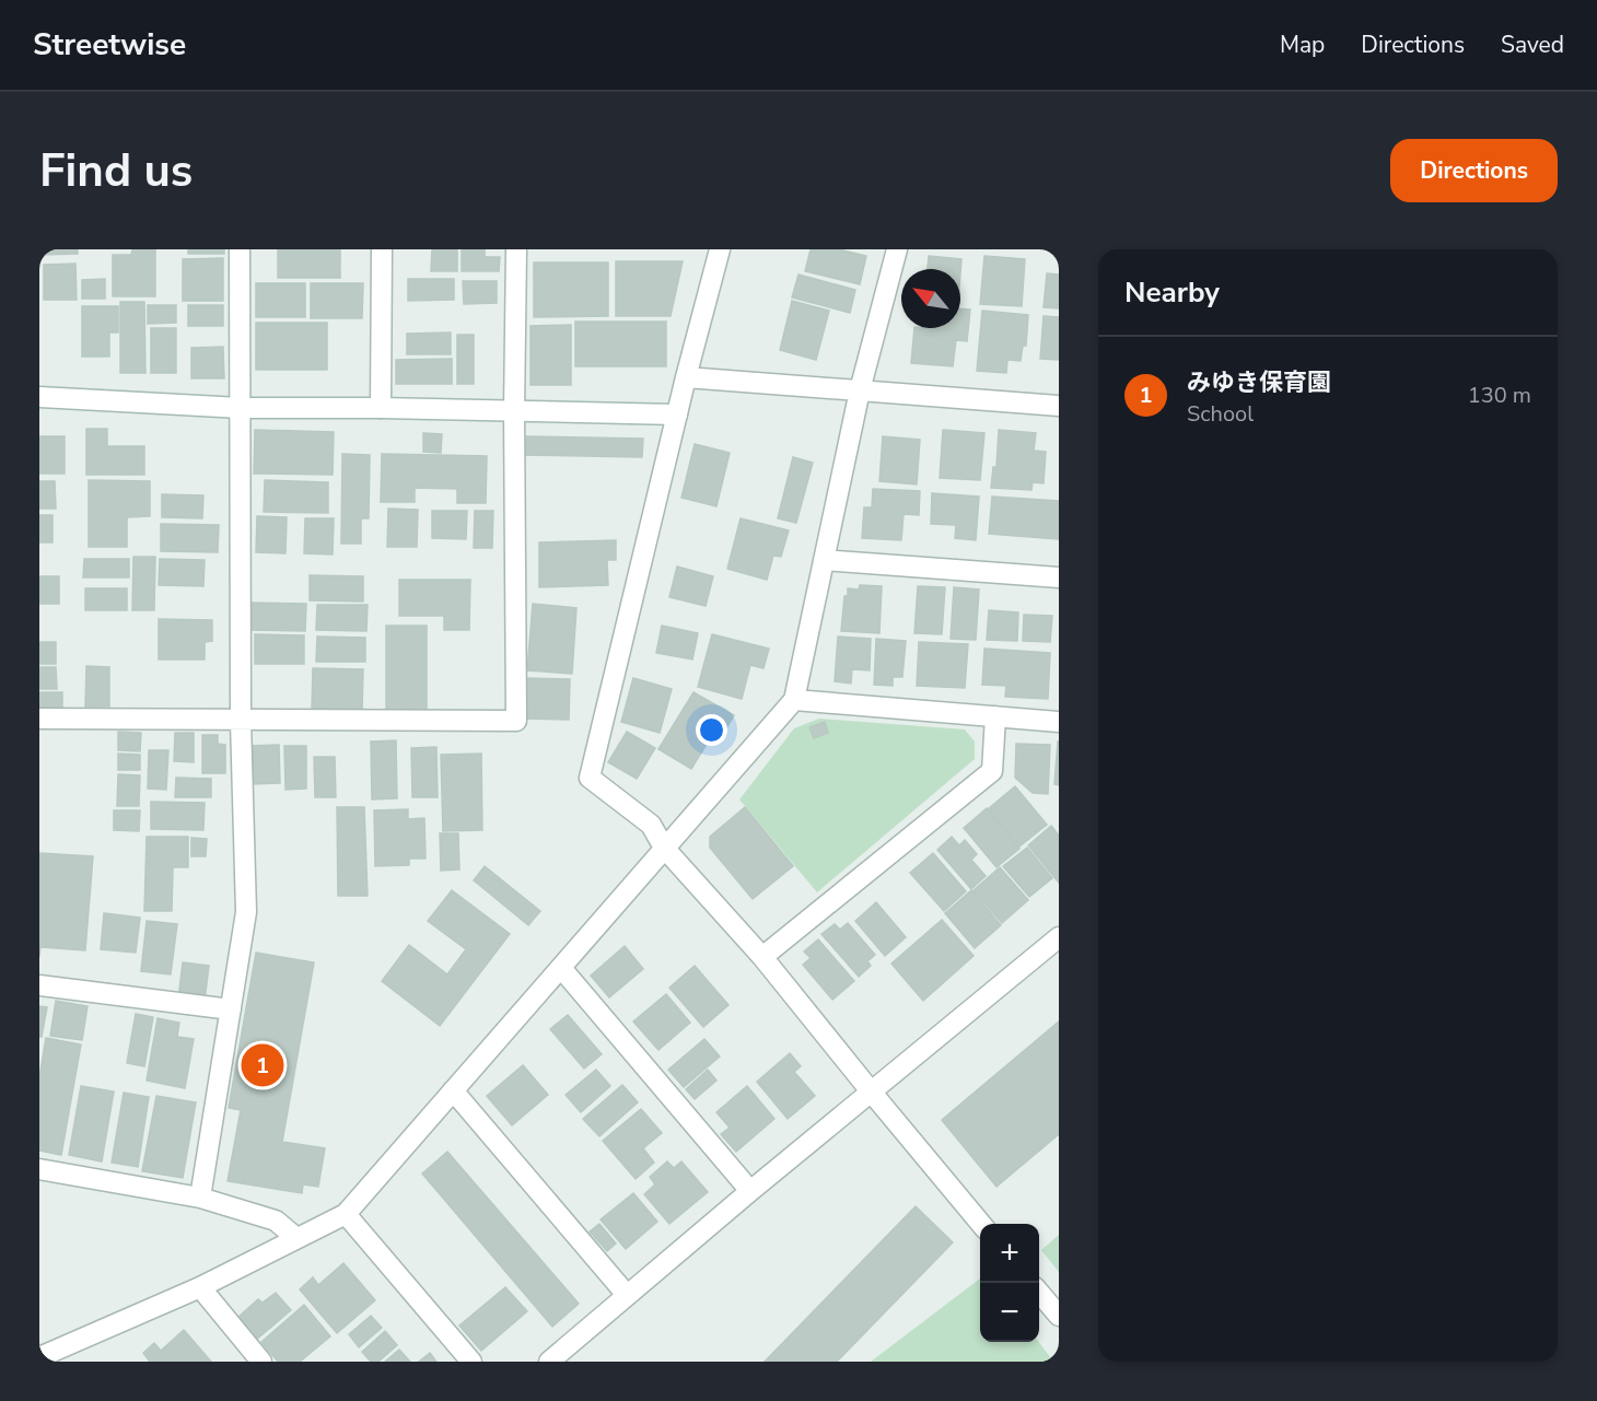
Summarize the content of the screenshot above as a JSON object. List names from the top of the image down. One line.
{"north":"top left","page":{"header":"Streetwise","nav":["Map","Directions","Saved"],"buttons":"Directions","title":"Find us","heading":"Nearby","list":[{"mark":"1","name":"みゆき保育園","note":"School","value":"130 m"}],"pins":"1","map_buttons":["+","−"]}}
